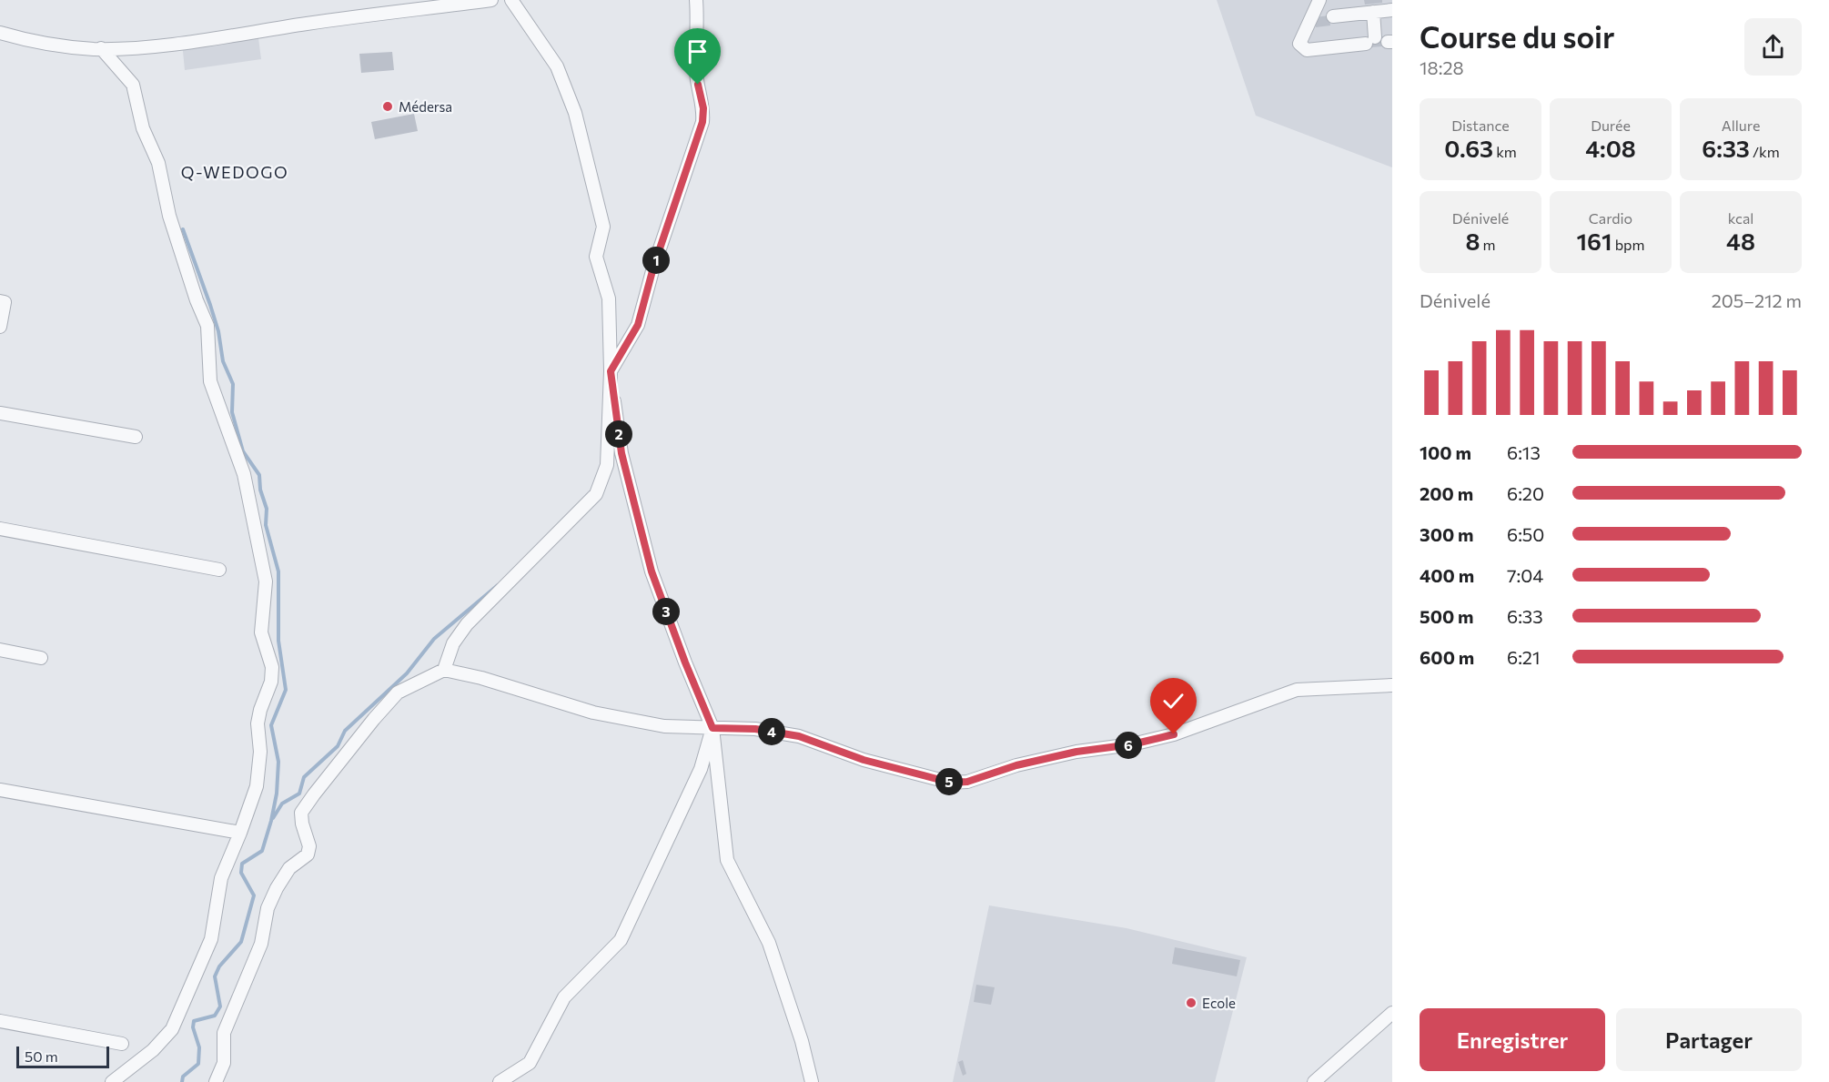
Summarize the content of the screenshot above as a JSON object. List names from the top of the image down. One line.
{"districts":["Q-WEDOGO"],"places":["Médersa","Ecole"],"scale_bar":"50 m","page":{"heading":["Course du soir","18:28"],"stats":[["Distance","0.63 km"],["Durée","4:08"],["Allure","6:33 /km"],["Dénivelé","8 m"],["Cardio","161 bpm"],["kcal","48"]],"pins":["1","2","3","4","6","5"],"chart":["Dénivelé","205–212 m"],"list":[{"name":"100 m","note":"6:13"},{"name":"200 m","note":"6:20"},{"name":"300 m","note":"6:50"},{"name":"400 m","note":"7:04"},{"name":"500 m","note":"6:33"},{"name":"600 m","note":"6:21"}],"buttons":["Enregistrer","Partager"],"scale":"50 m"}}
